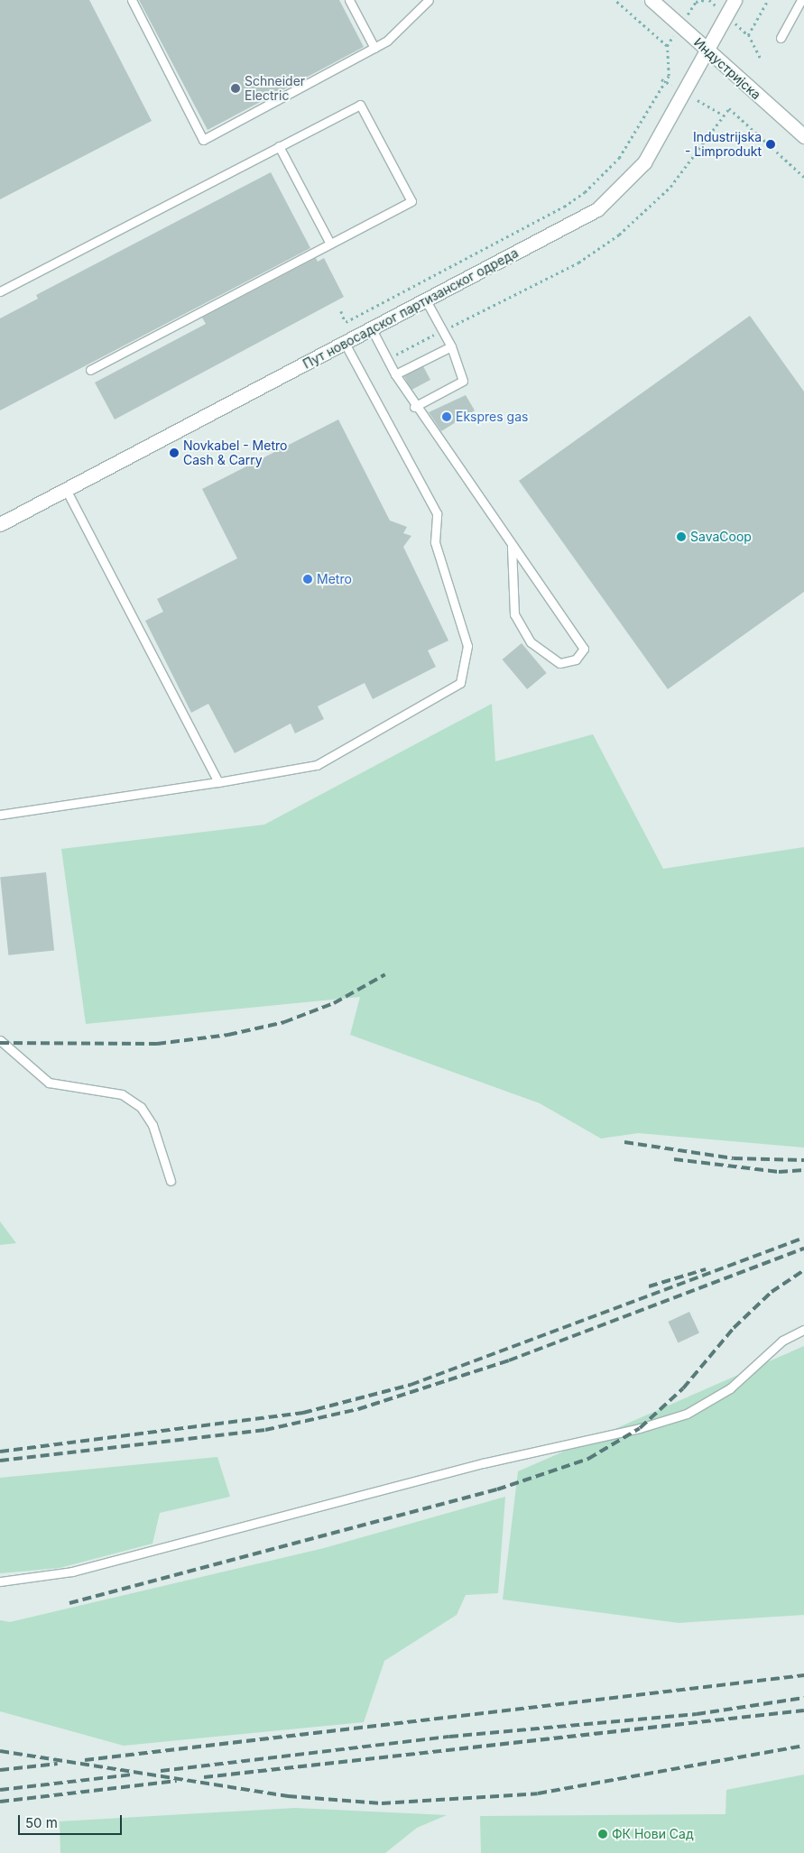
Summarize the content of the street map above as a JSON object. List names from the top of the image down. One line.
{"streets":{"street":["Индустријска","Пут новосадског партизанског одреда"]},"crossings":[["Индустријска","Пут новосадског партизанског одреда"]],"places":["Schneider Electric","Industrijska - Limprodukt","Ekspres gas","Novkabel - Metro Cash & Carry","SavaCoop","Metro","ФК Нови Сад"],"scale_bar":"50 m"}
